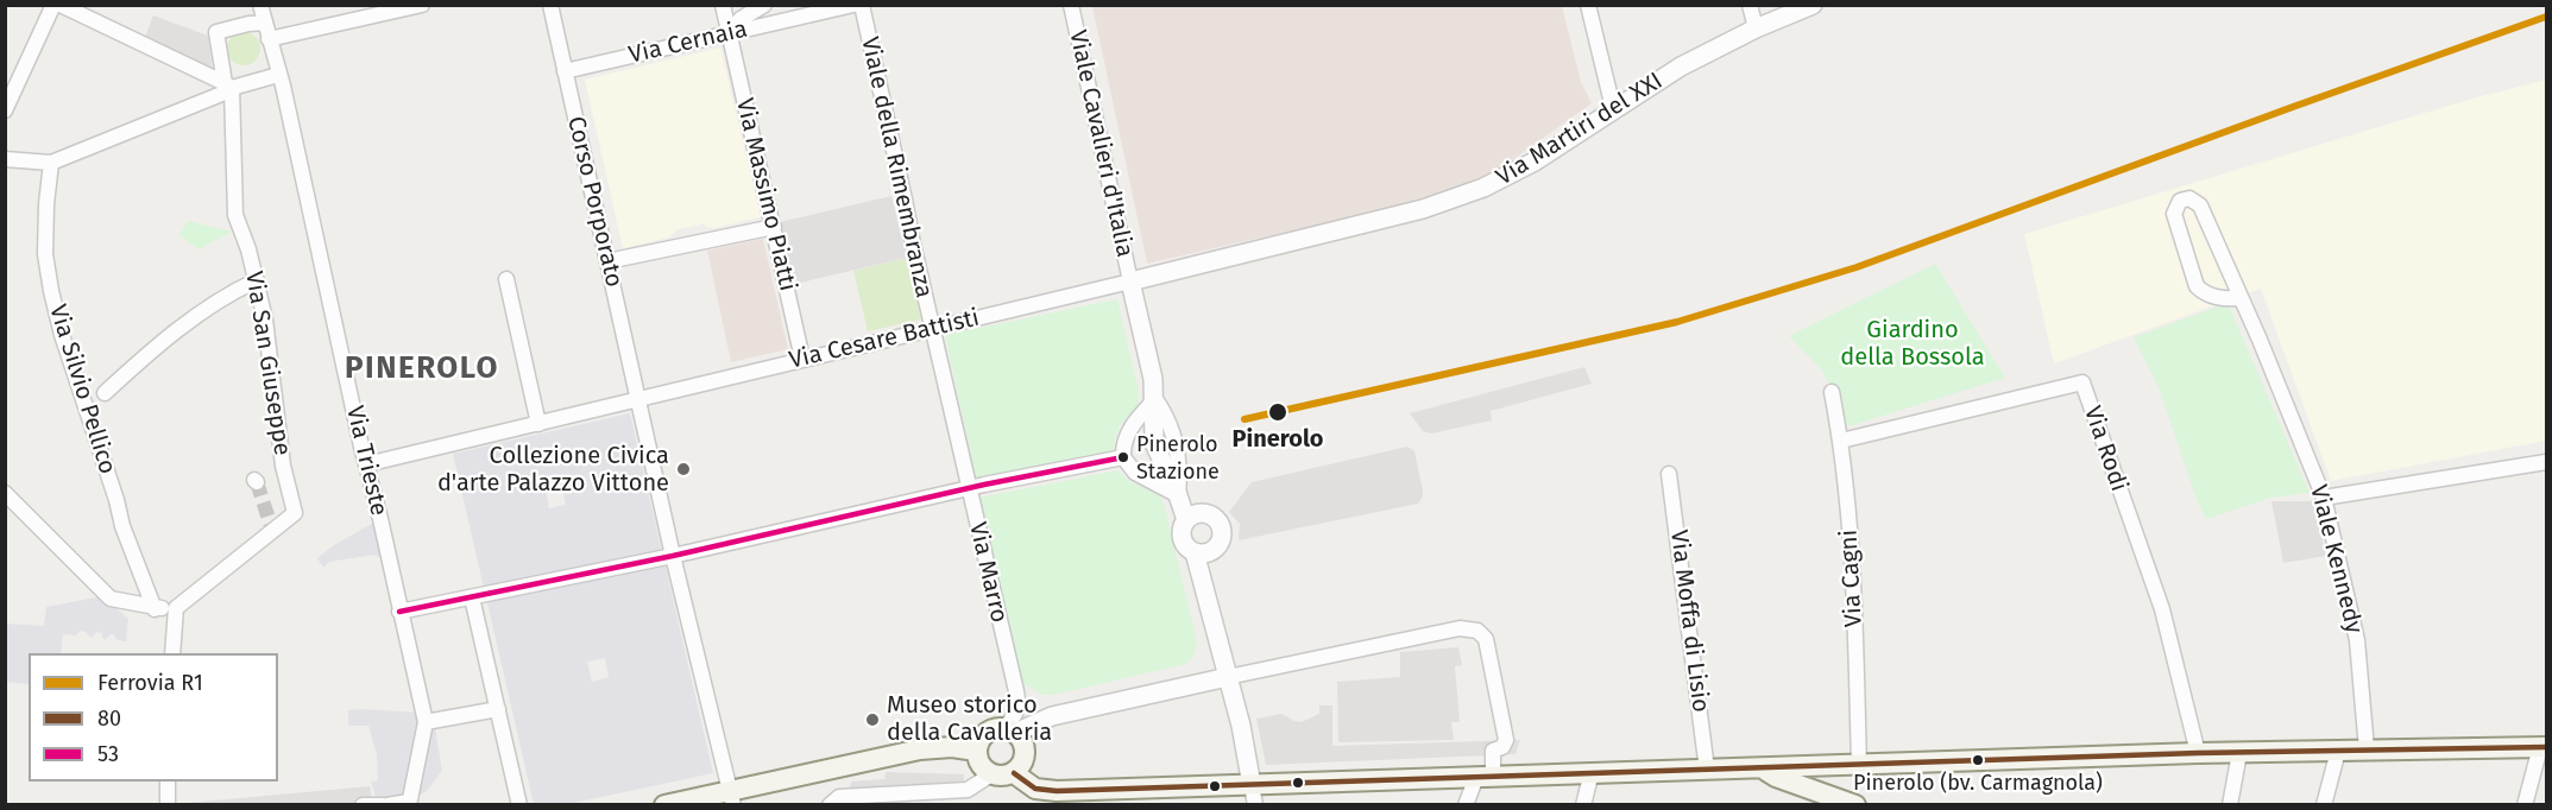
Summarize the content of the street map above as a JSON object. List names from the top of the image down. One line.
{"streets":{"street":["Via Cernaia","Via Martiri del XXI","Viale Cavalieri d'Italia","Viale della Rimembranza","Via Massimo Piatti","Corso Porporato","Via Cesare Battisti","Via San Giuseppe","Via Silvio Pellico","Via Rodi","Via Trieste","Viale Kennedy","Via Marro","Via Cagni","Via Moffa di Lisio"]},"crossings":[["Via Cernaia","Via Massimo Piatti"],["Via Cernaia","Corso Porporato"],["Via Martiri del XXI","Viale Cavalieri d'Italia"],["Via Martiri del XXI","Via Cesare Battisti"],["Viale Cavalieri d'Italia","Via Cesare Battisti"],["Viale della Rimembranza","Via Cesare Battisti"],["Viale della Rimembranza","Via Marro"],["Via Massimo Piatti","Via Cesare Battisti"],["Corso Porporato","Via Cesare Battisti"],["Via Cesare Battisti","Via Trieste"],["Via Cesare Battisti","Via Marro"],["Via San Giuseppe","Via Trieste"],["Via Rodi","Via Cagni"]],"districts":["PINEROLO"],"parks":["Giardino della Bossola"],"places":["Pinerolo","Pinerolo Stazione","Collezione Civica d'arte Palazzo Vittone","Museo storico della Cavalleria","Pinerolo (bv. Carmagnola)"],"lines":["rail line R1","transit line 53","transit line 80"],"legend":["Ferrovia R1","80","53"]}
